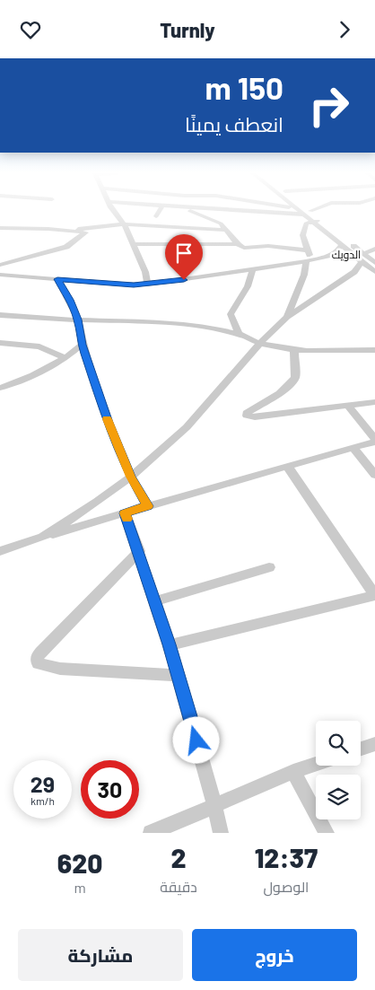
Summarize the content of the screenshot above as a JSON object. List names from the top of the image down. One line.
{"districts":["الدويك"],"page":{"header":"Turnly","turn":["150 m","انعطف يمينًا"],"speed":"29 km/h","limit":"30","eta":["12:37","الوصول","2","دقيقة","620","m"],"buttons":["خروج","مشاركة"]}}
